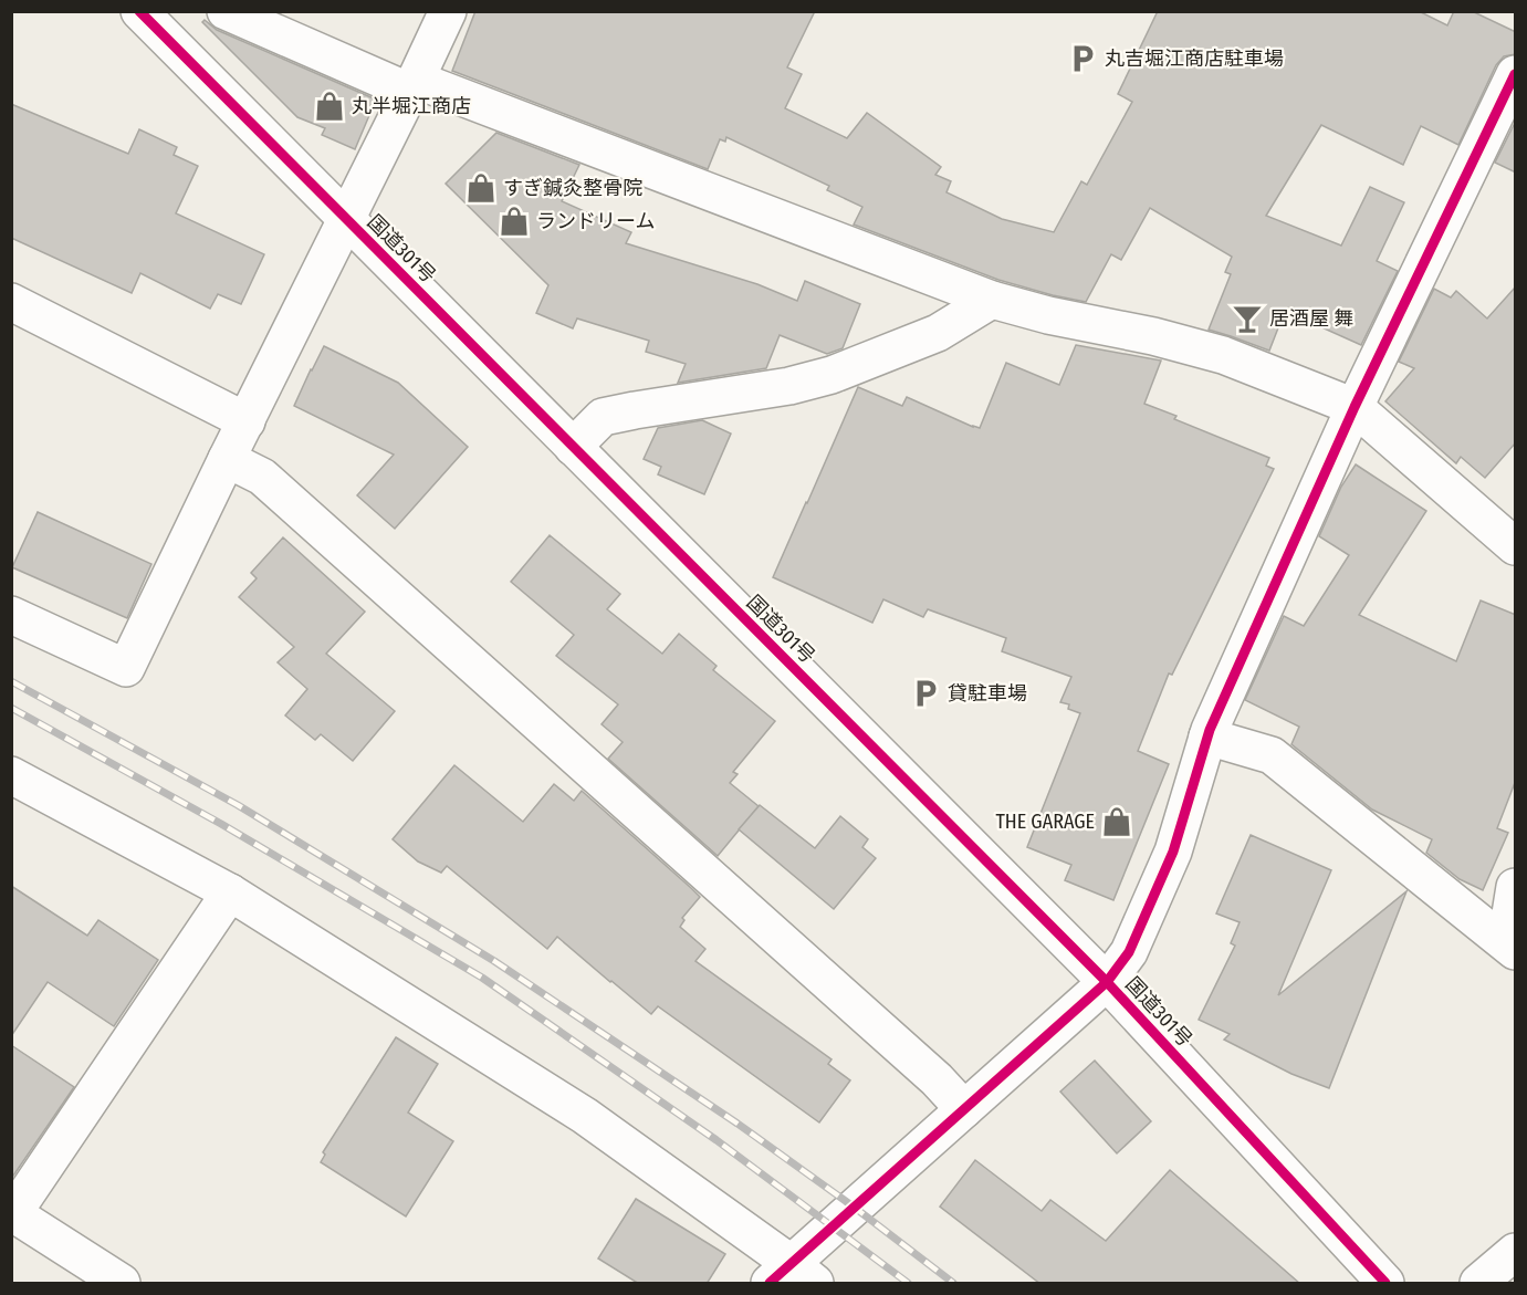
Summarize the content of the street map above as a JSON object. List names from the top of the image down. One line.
{"streets":{"main road":["国道301号"]},"places":{"parking":["丸吉堀江商店駐車場","貸駐車場"],"shop":["丸半堀江商店","すぎ鍼灸整骨院","ランドリーム","THE GARAGE"],"bar":["居酒屋 舞"]}}
